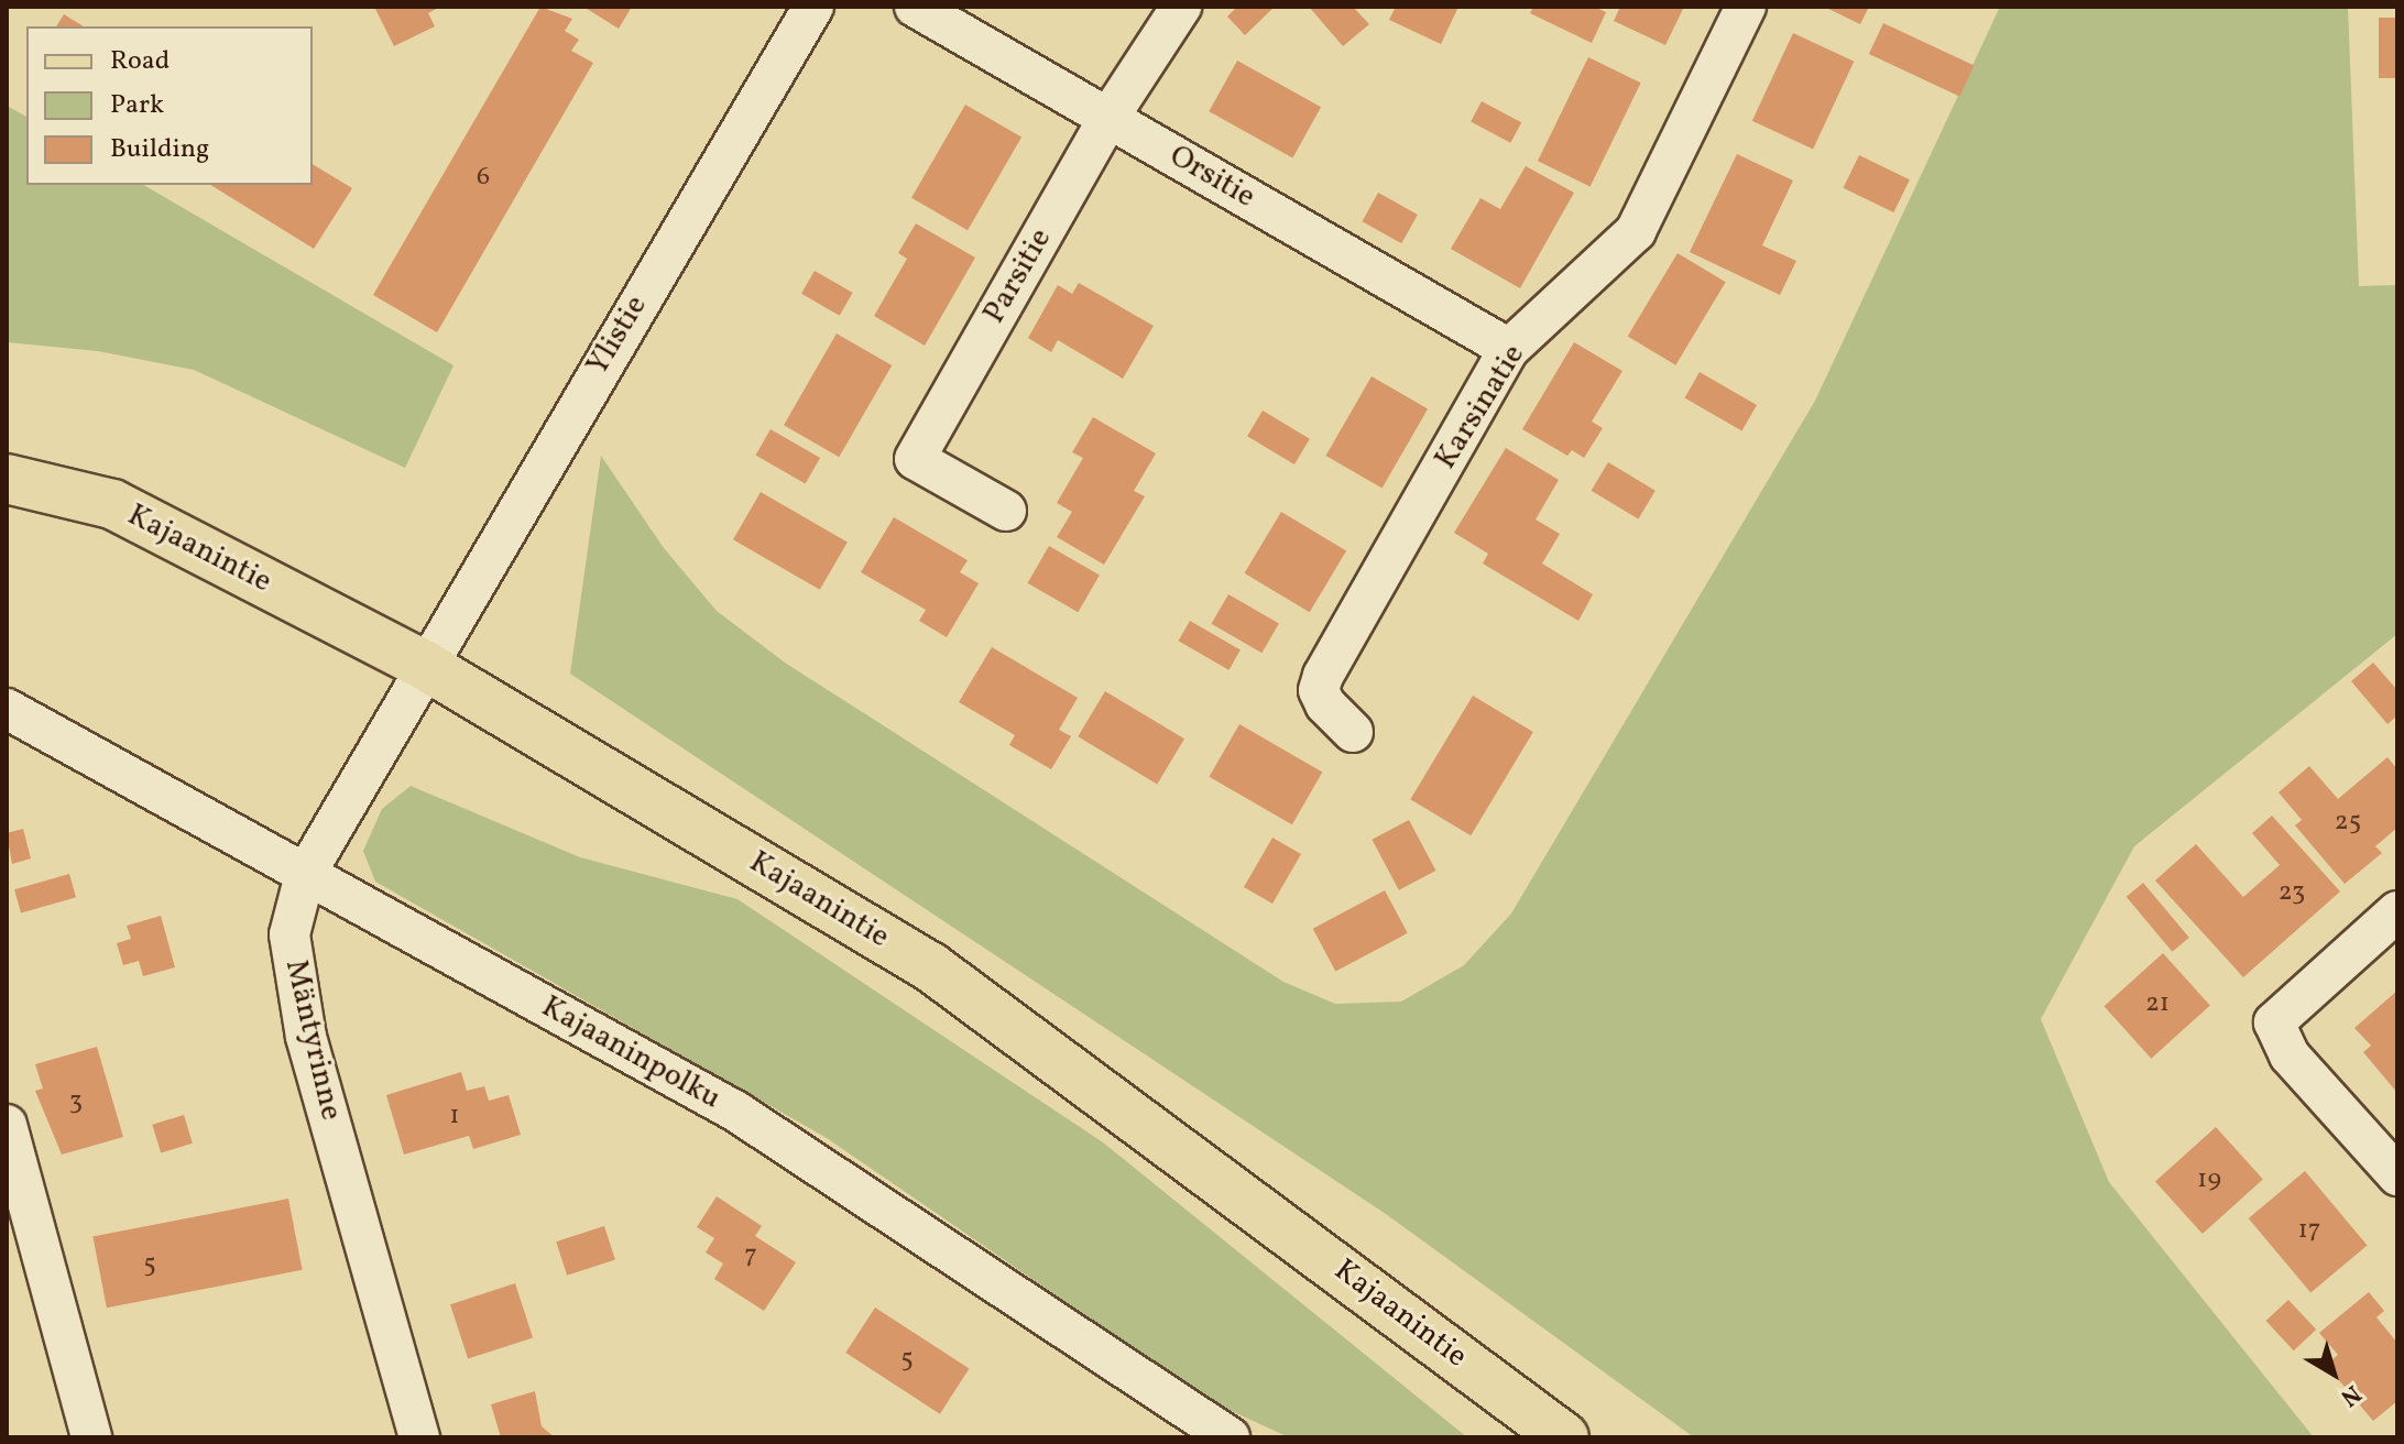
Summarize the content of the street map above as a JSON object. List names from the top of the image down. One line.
{"streets":{"main road":["Kajaanintie"],"street":["Orsitie","Parsitie","Ylistie","Karsinatie","Mäntyrinne","Kajaaninpolku"]},"crossings":[["Orsitie","Parsitie"],["Orsitie","Karsinatie"],["Ylistie","Kajaanintie"],["Ylistie","Mäntyrinne"],["Kajaanintie","Mäntyrinne"],["Mäntyrinne","Kajaaninpolku"]],"house_numbers":["6","25","23","21","3","1","19","17","7","5","5"],"legend":["Road","Park","Building"],"north":"bottom right"}
